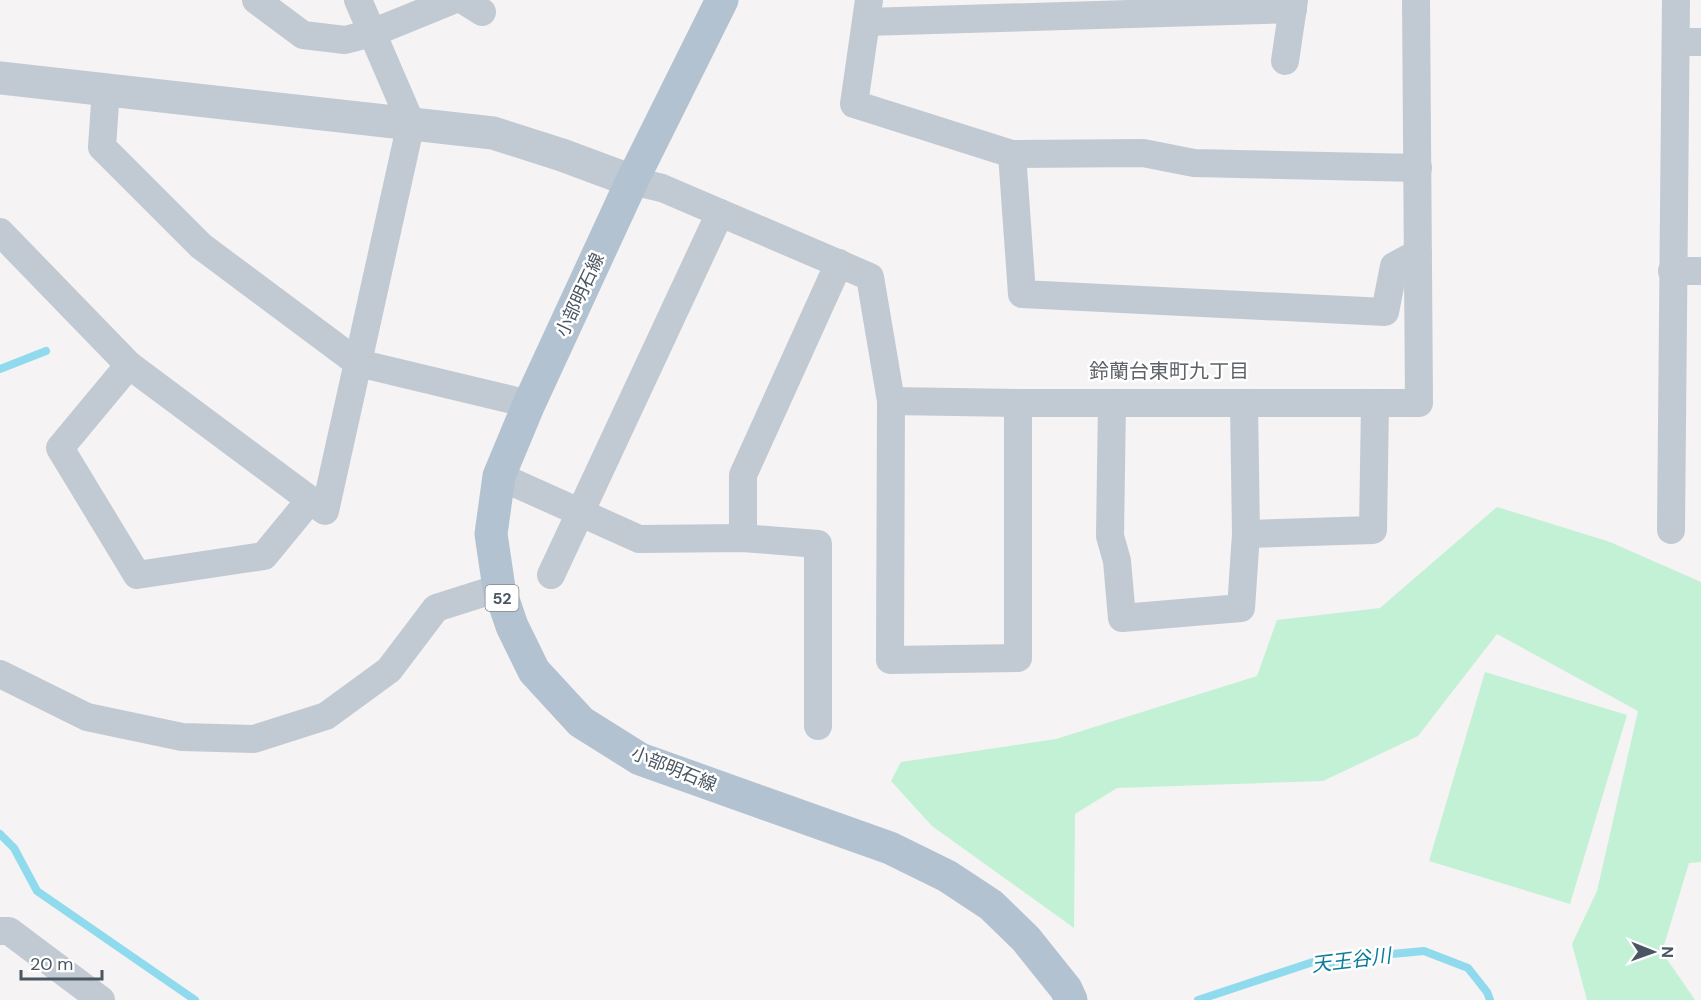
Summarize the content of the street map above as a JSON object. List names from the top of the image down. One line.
{"streets":{"main road":["小部明石線","52"]},"districts":["鈴蘭台東町九丁目"],"water":["天王谷川"],"scale_bar":"20 m","north":"right"}
